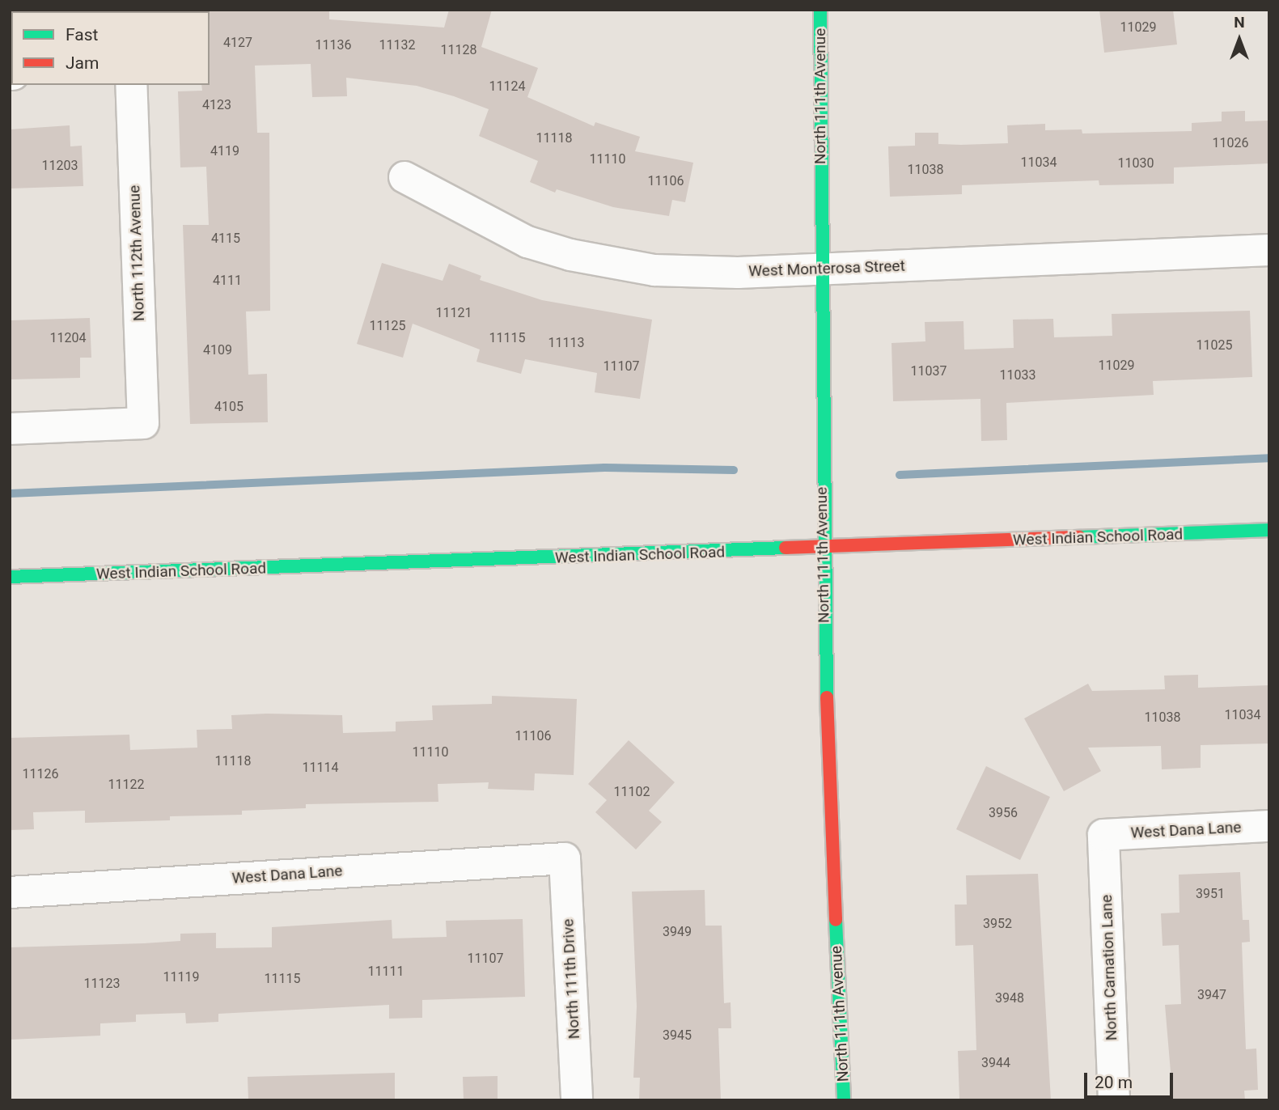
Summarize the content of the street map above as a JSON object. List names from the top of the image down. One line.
{"streets":{"main road":["North 111th Avenue","West Indian School Road"],"street":["North 112th Avenue","West Monterosa Street","West Dana Lane","North Carnation Lane","North 111th Drive"]},"crossings":[["North 111th Avenue","West Monterosa Street"],["North 111th Avenue","West Indian School Road"],["West Dana Lane","North Carnation Lane"],["West Dana Lane","North 111th Drive"]],"house_numbers":["11029","4127","11136","11132","11128","11124","4123","11118","11026","4119","11110","11034","11030","11203","11038","11106","4115","4111","11121","11125","11204","11115","11113","11025","4109","11029","11107","11037","11033","4105","11034","11038","11106","11110","11118","11114","11126","11122","11102","3956","3951","3952","3949","11107","11111","11119","11115","11123","3947","3948","3945","3944"],"legend":["Fast","Jam"],"scale_bar":"20 m","north":"top"}
